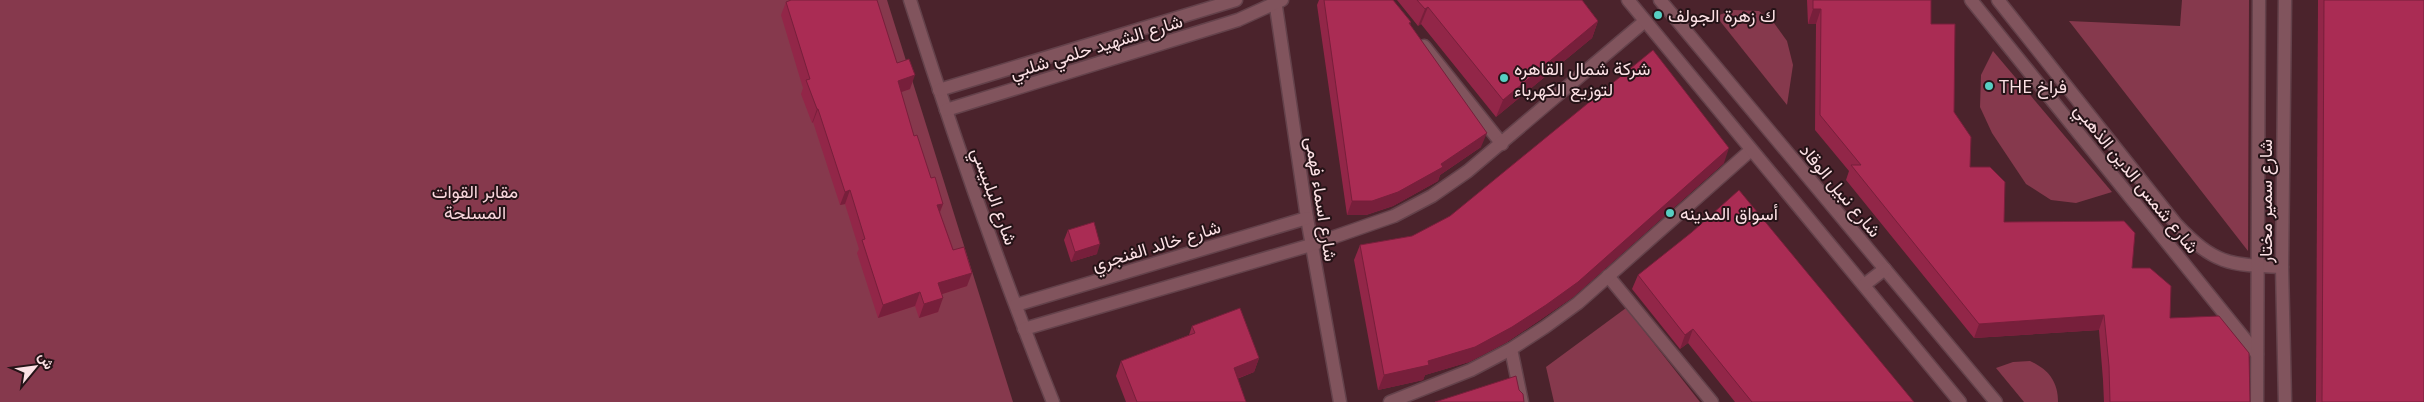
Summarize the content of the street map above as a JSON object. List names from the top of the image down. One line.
{"streets":{"street":["شارع الشهيد حلمي شلبي","شارع شمس الدين الذهبي","شارع نبيل الوقاد","شارع البلبيسي","شارع اسماء فهمى","شارع سمير مختار","شارع خالد الفنجري"]},"crossings":[["شارع الشهيد حلمي شلبي","شارع البلبيسي"],["شارع الشهيد حلمي شلبي","شارع اسماء فهمى"],["شارع شمس الدين الذهبي","شارع سمير مختار"],["شارع البلبيسي","شارع خالد الفنجري"],["شارع اسماء فهمى","شارع خالد الفنجري"]],"parks":["مقابر القوات المسلحة"],"places":["ك زهرة الجولف","شركة شمال القاهره لتوزيع الكهرباء","THE فراخ","أسواق المدينه"],"north":"top right"}
